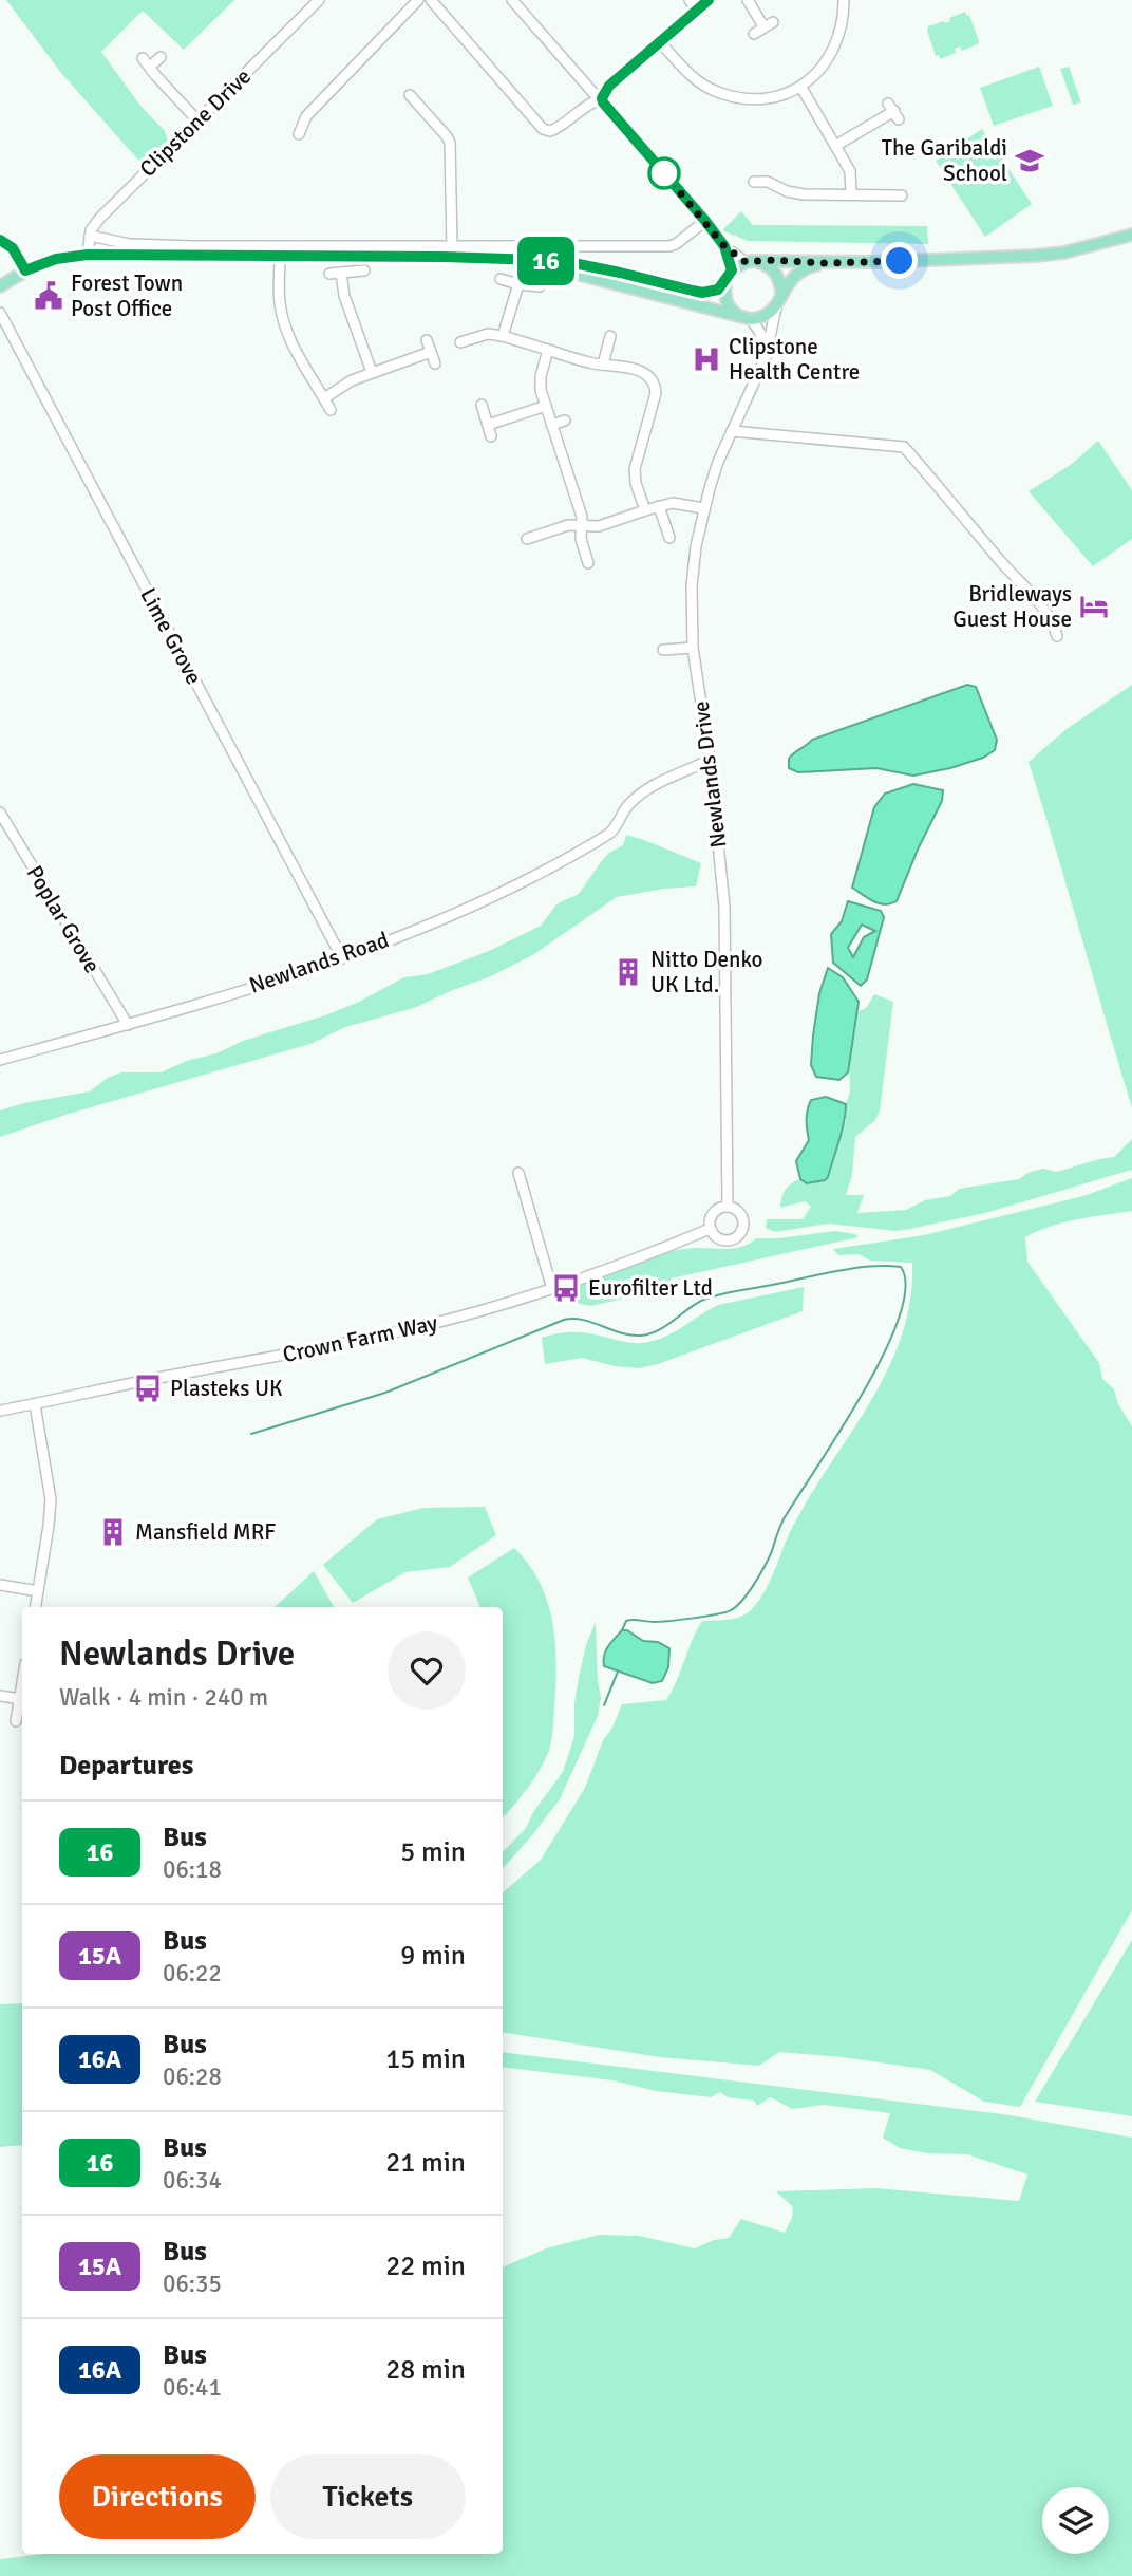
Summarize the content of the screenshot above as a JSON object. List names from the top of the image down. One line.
{"streets":{"street":["Clipstone Drive","Lime Grove","Newlands Drive","Poplar Grove","Newlands Road","Crown Farm Way"]},"crossings":[["Lime Grove","Newlands Road"],["Newlands Drive","Newlands Road"],["Newlands Drive","Crown Farm Way"],["Poplar Grove","Newlands Road"]],"places":{"school or university":["The Garibaldi School"],"public building":["Forest Town Post Office"],"hospital":["Clipstone Health Centre"],"hotel":["Bridleways Guest House"],"building":["Nitto Denko UK Ltd.","Mansfield MRF"],"bus stop":["Eurofilter Ltd","Plasteks UK"]},"lines":["bus line 16"],"page":{"on_map":"16","heading":[["Newlands Drive","Walk · 4 min · 240 m"],"Departures"],"list":[{"mark":"16","name":"Bus","note":"06:18","value":"5 min"},{"mark":"15A","name":"Bus","note":"06:22","value":"9 min"},{"mark":"16A","name":"Bus","note":"06:28","value":"15 min"},{"mark":"16","name":"Bus","note":"06:34","value":"21 min"},{"mark":"15A","name":"Bus","note":"06:35","value":"22 min"},{"mark":"16A","name":"Bus","note":"06:41","value":"28 min"}],"buttons":["Directions","Tickets"]}}
